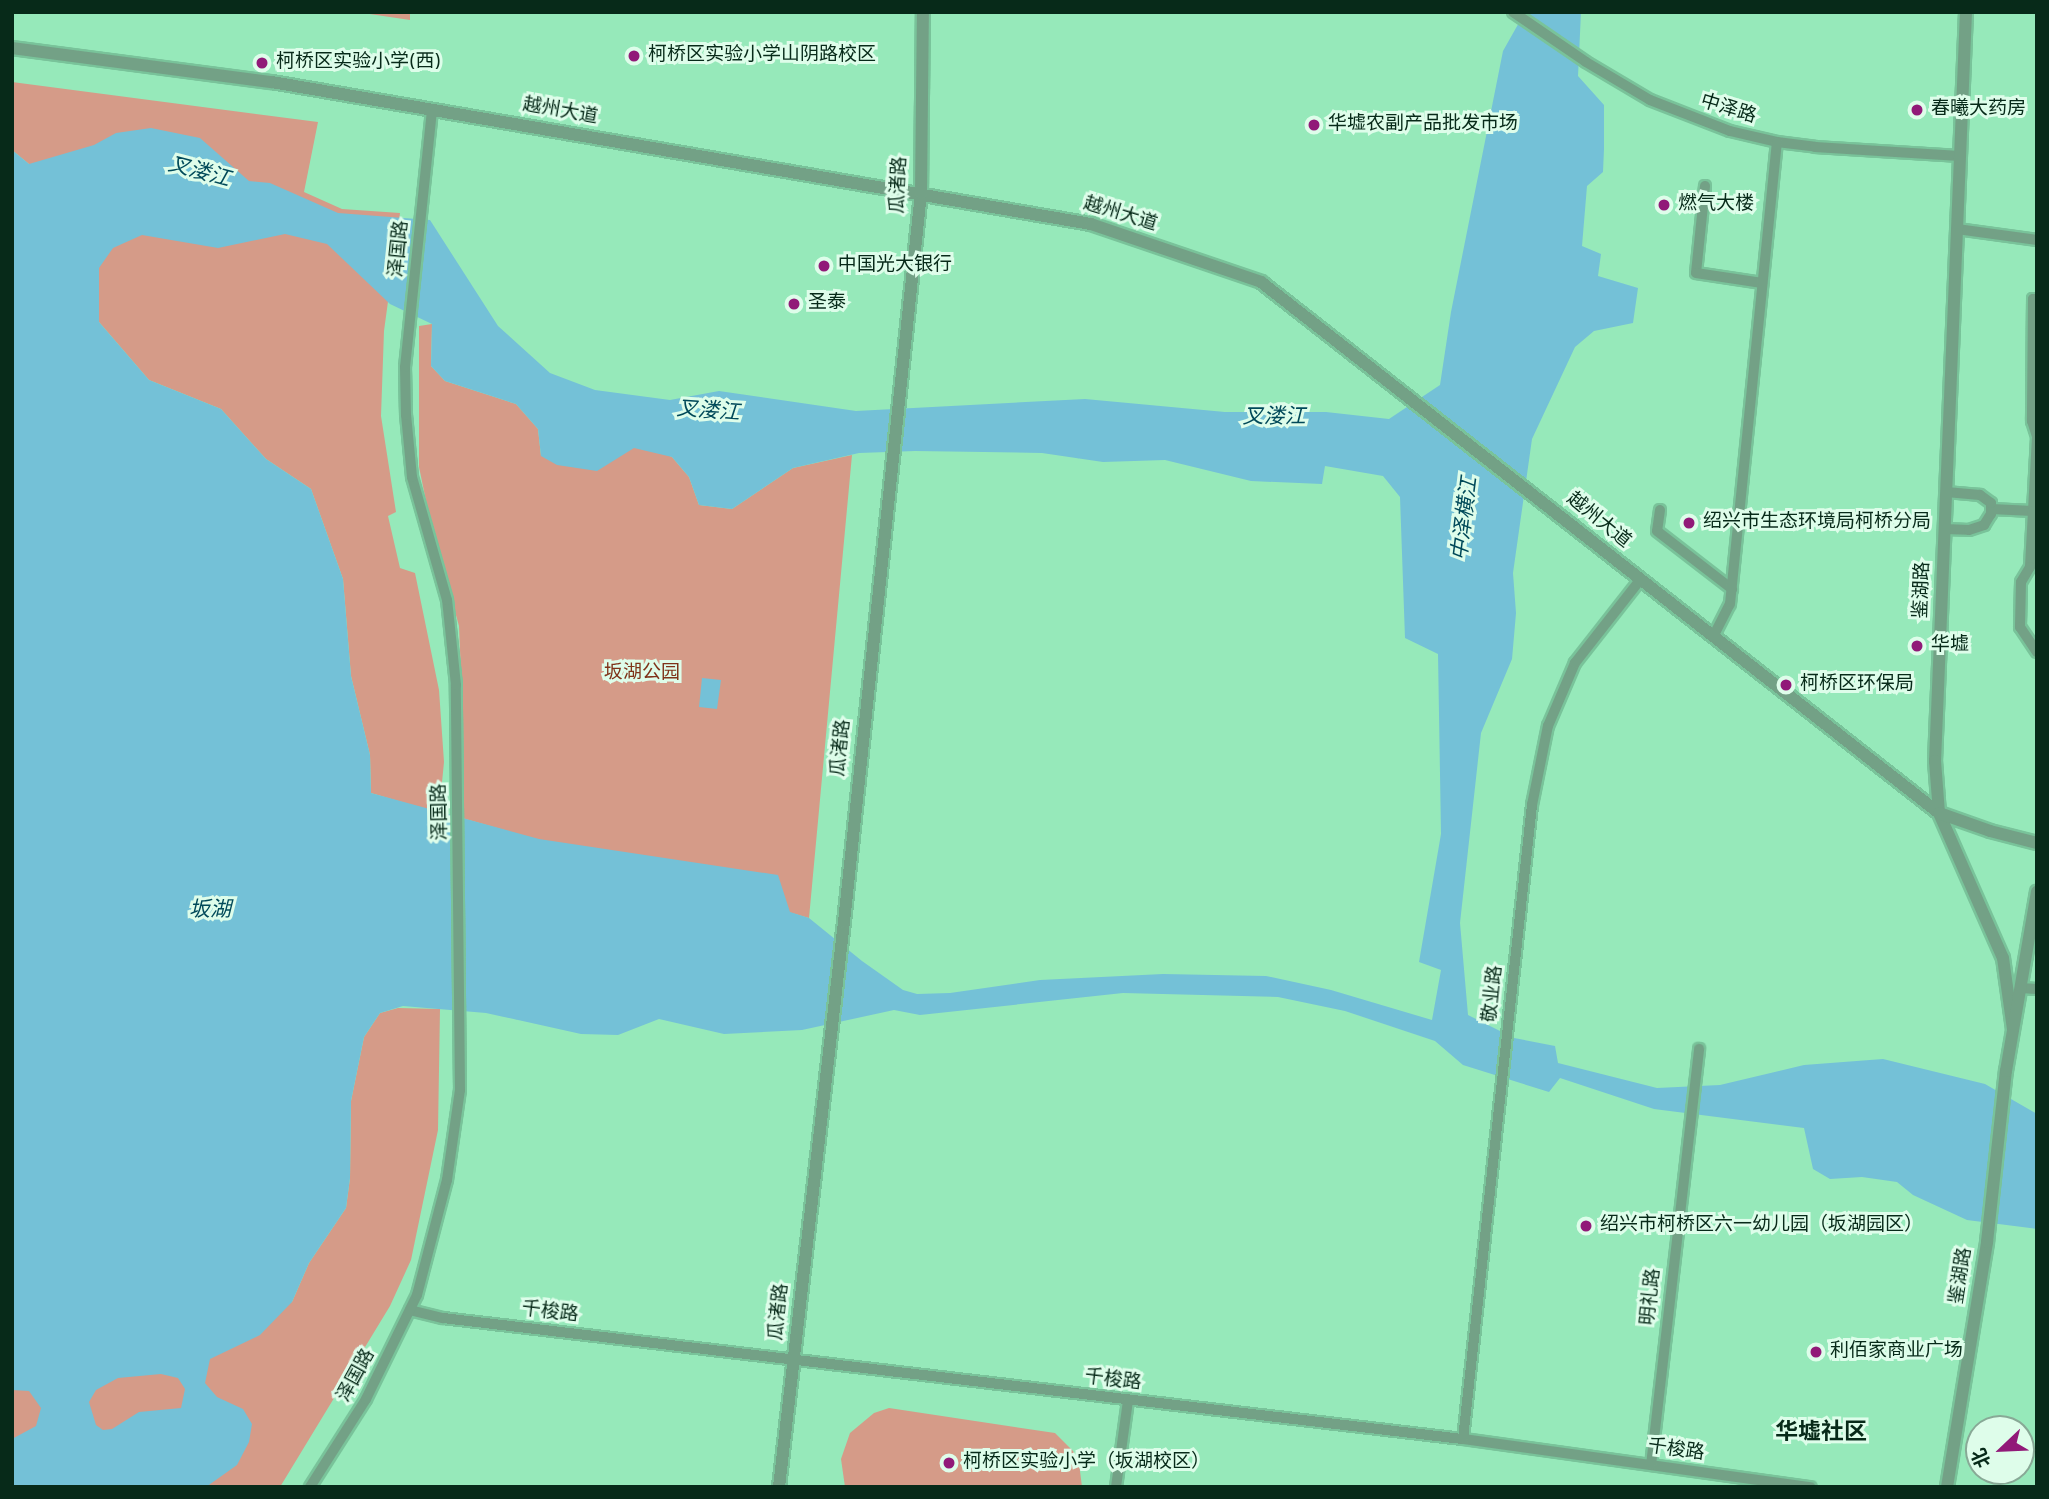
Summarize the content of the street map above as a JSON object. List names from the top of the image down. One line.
{"streets":{"street":["中泽路","越州大道","瓜渚路","泽国路","鉴湖路","敬业路","明礼路","千梭路"]},"crossings":[["中泽路","鉴湖路"],["越州大道","瓜渚路"],["越州大道","泽国路"],["越州大道","鉴湖路"],["越州大道","敬业路"],["瓜渚路","千梭路"],["泽国路","千梭路"],["敬业路","千梭路"],["明礼路","千梭路"]],"districts":["华墟社区"],"water":["叉溇江","中泽横江","坂湖"],"parks":["坂湖公园"],"places":["柯桥区实验小学山阴路校区","柯桥区实验小学(西)","春曦大药房","华墟农副产品批发市场","燃气大楼","中国光大银行","圣泰","绍兴市生态环境局柯桥分局","华墟","柯桥区环保局","绍兴市柯桥区六一幼儿园（坂湖园区）","利佰家商业广场","柯桥区实验小学（坂湖校区）"],"north":"bottom left"}
